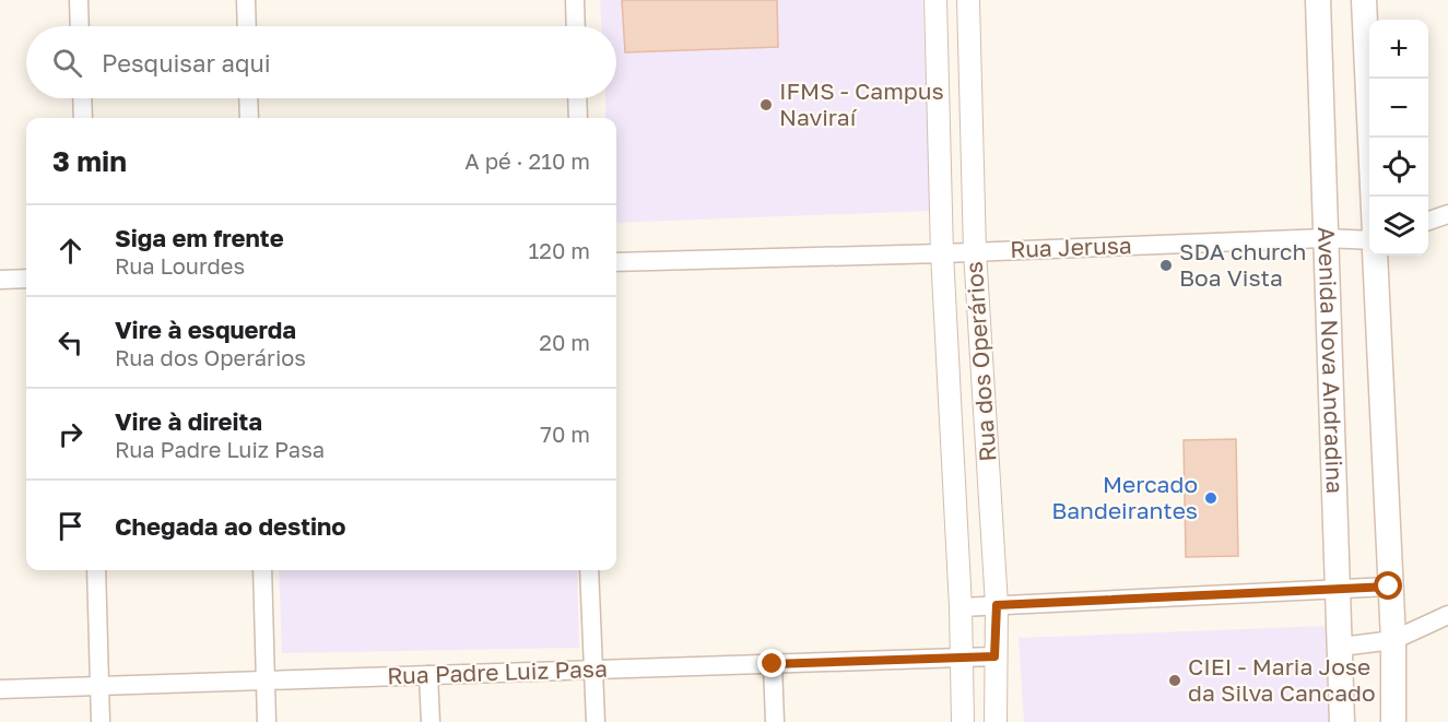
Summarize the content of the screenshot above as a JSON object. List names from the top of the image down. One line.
{"streets":{"main road":["Avenida Nova Andradina"],"street":["Rua Jerusa","Rua dos Operários","Rua Padre Luiz Pasa"]},"crossings":[["Rua Jerusa","Rua dos Operários"],["Rua Jerusa","Avenida Nova Andradina"],["Rua dos Operários","Rua Padre Luiz Pasa"]],"places":["IFMS - Campus Naviraí","SDA church Boa Vista","Mercado Bandeirantes","CIEI - Maria Jose da Silva Cancado"],"page":{"map_buttons":["+","−"],"search":"Pesquisar aqui","heading":["3 min","A pé · 210 m"],"list":[["Siga em frente","Rua Lourdes","120 m"],["Vire à esquerda","Rua dos Operários","20 m"],["Vire à direita","Rua Padre Luiz Pasa","70 m"],"Chegada ao destino"]}}
